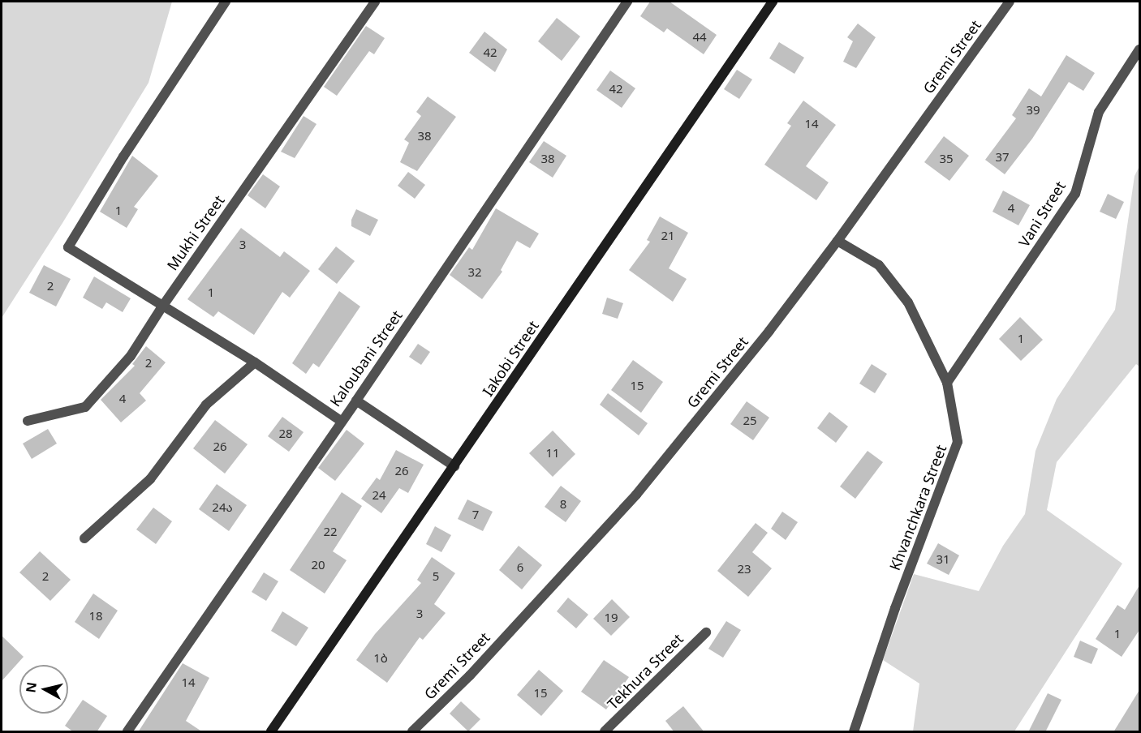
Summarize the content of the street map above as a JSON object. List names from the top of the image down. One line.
{"streets":{"street":["Gremi Street","Vani Street","Mukhi Street","Kaloubani Street","Iakobi Street","Khvanchkara Street","Tekhura Street"]},"crossings":[["Gremi Street","Khvanchkara Street"],["Vani Street","Khvanchkara Street"]],"house_numbers":["44","42","42","39","14","38","37","38","35","4","1","21","3","32","2","1","1","2","15","4","25","28","26","11","26","24","8","24ა","7","22","31","20","6","23","2","5","3","18","19","1","1ბ","14","15"],"north":"left"}
